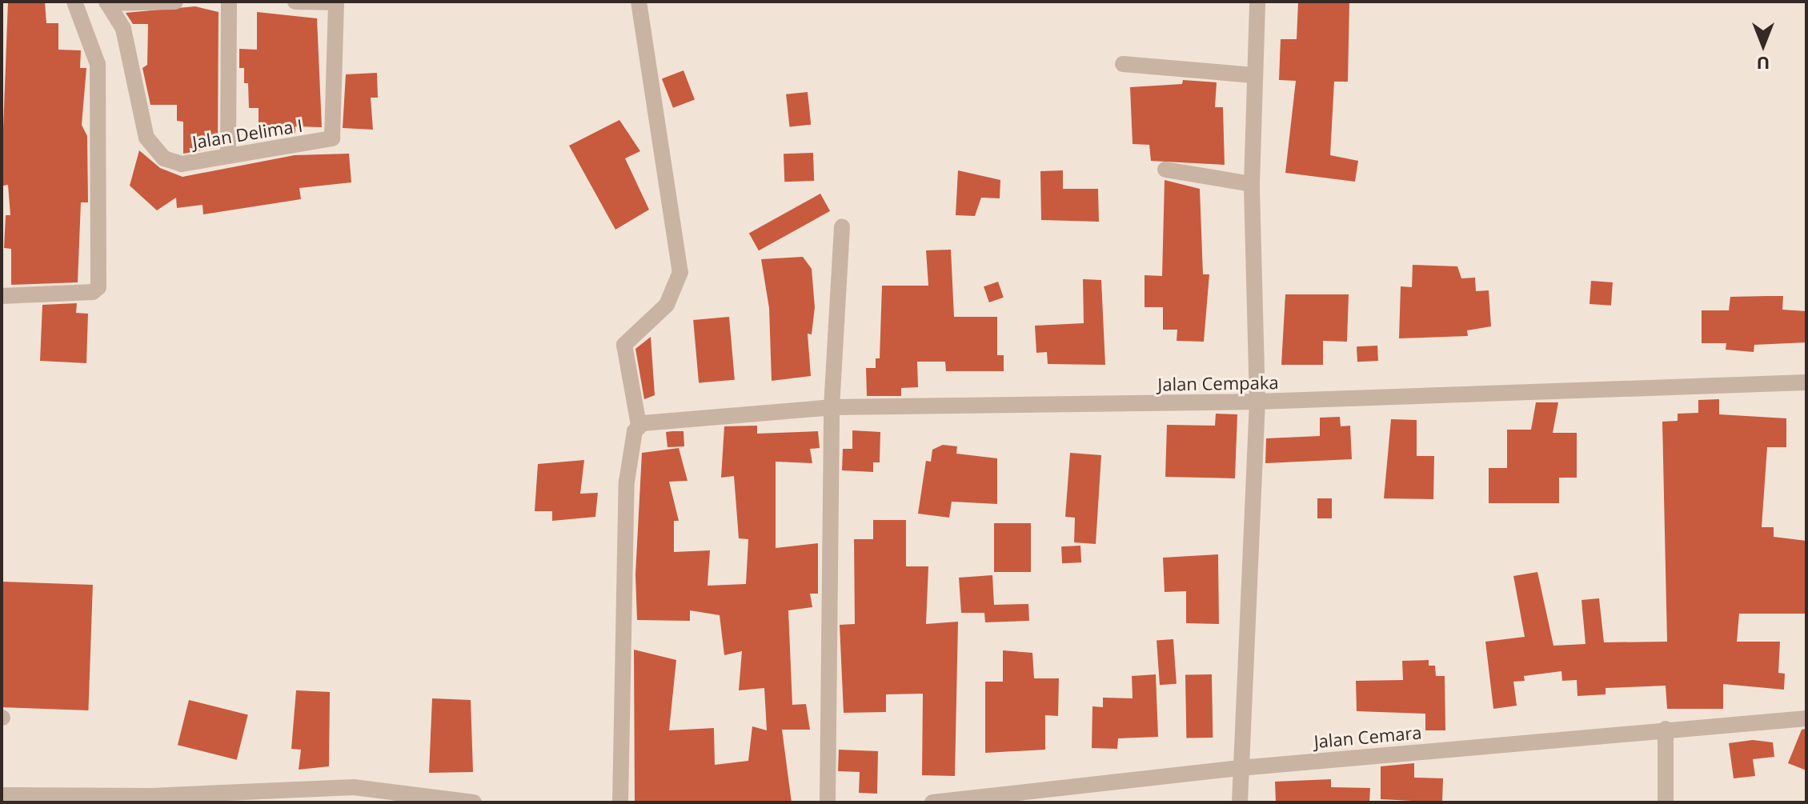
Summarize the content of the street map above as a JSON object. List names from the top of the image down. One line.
{"streets":{"street":["Jalan Delima I","Jalan Cempaka","Jalan Cemara"]},"north":"bottom"}
